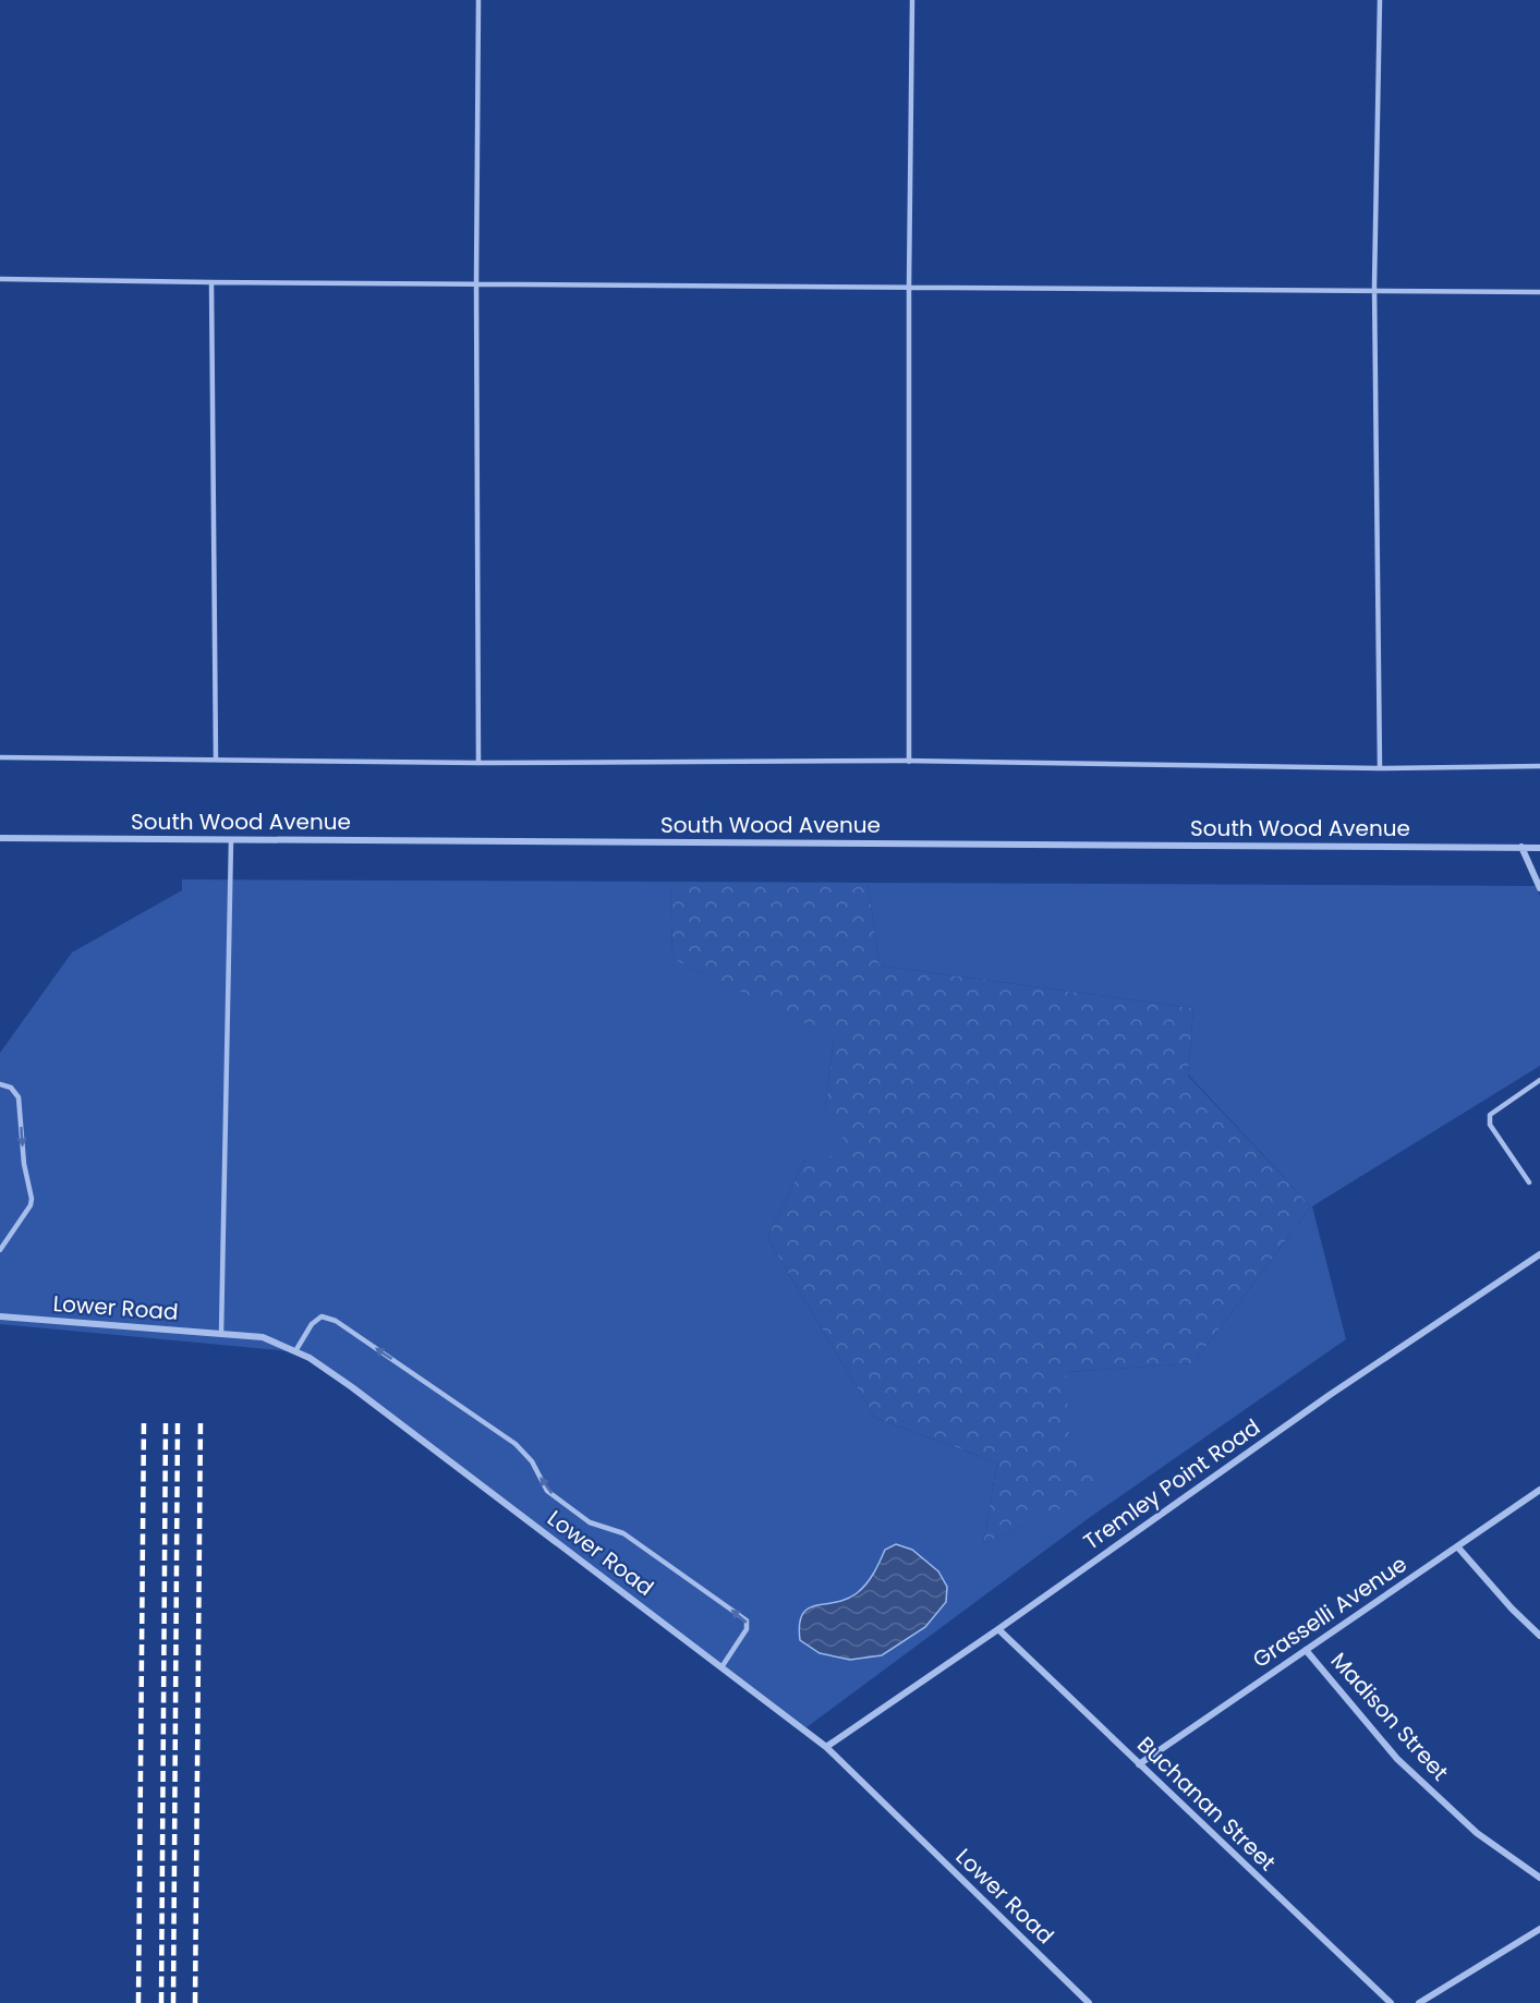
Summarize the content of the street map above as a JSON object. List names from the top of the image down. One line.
{"streets":{"street":["South Wood Avenue","Lower Road","Tremley Point Road","Grasselli Avenue","Madison Street","Buchanan Street"]},"crossings":[["Lower Road","Tremley Point Road"],["Tremley Point Road","Buchanan Street"],["Grasselli Avenue","Madison Street"],["Grasselli Avenue","Buchanan Street"]]}
